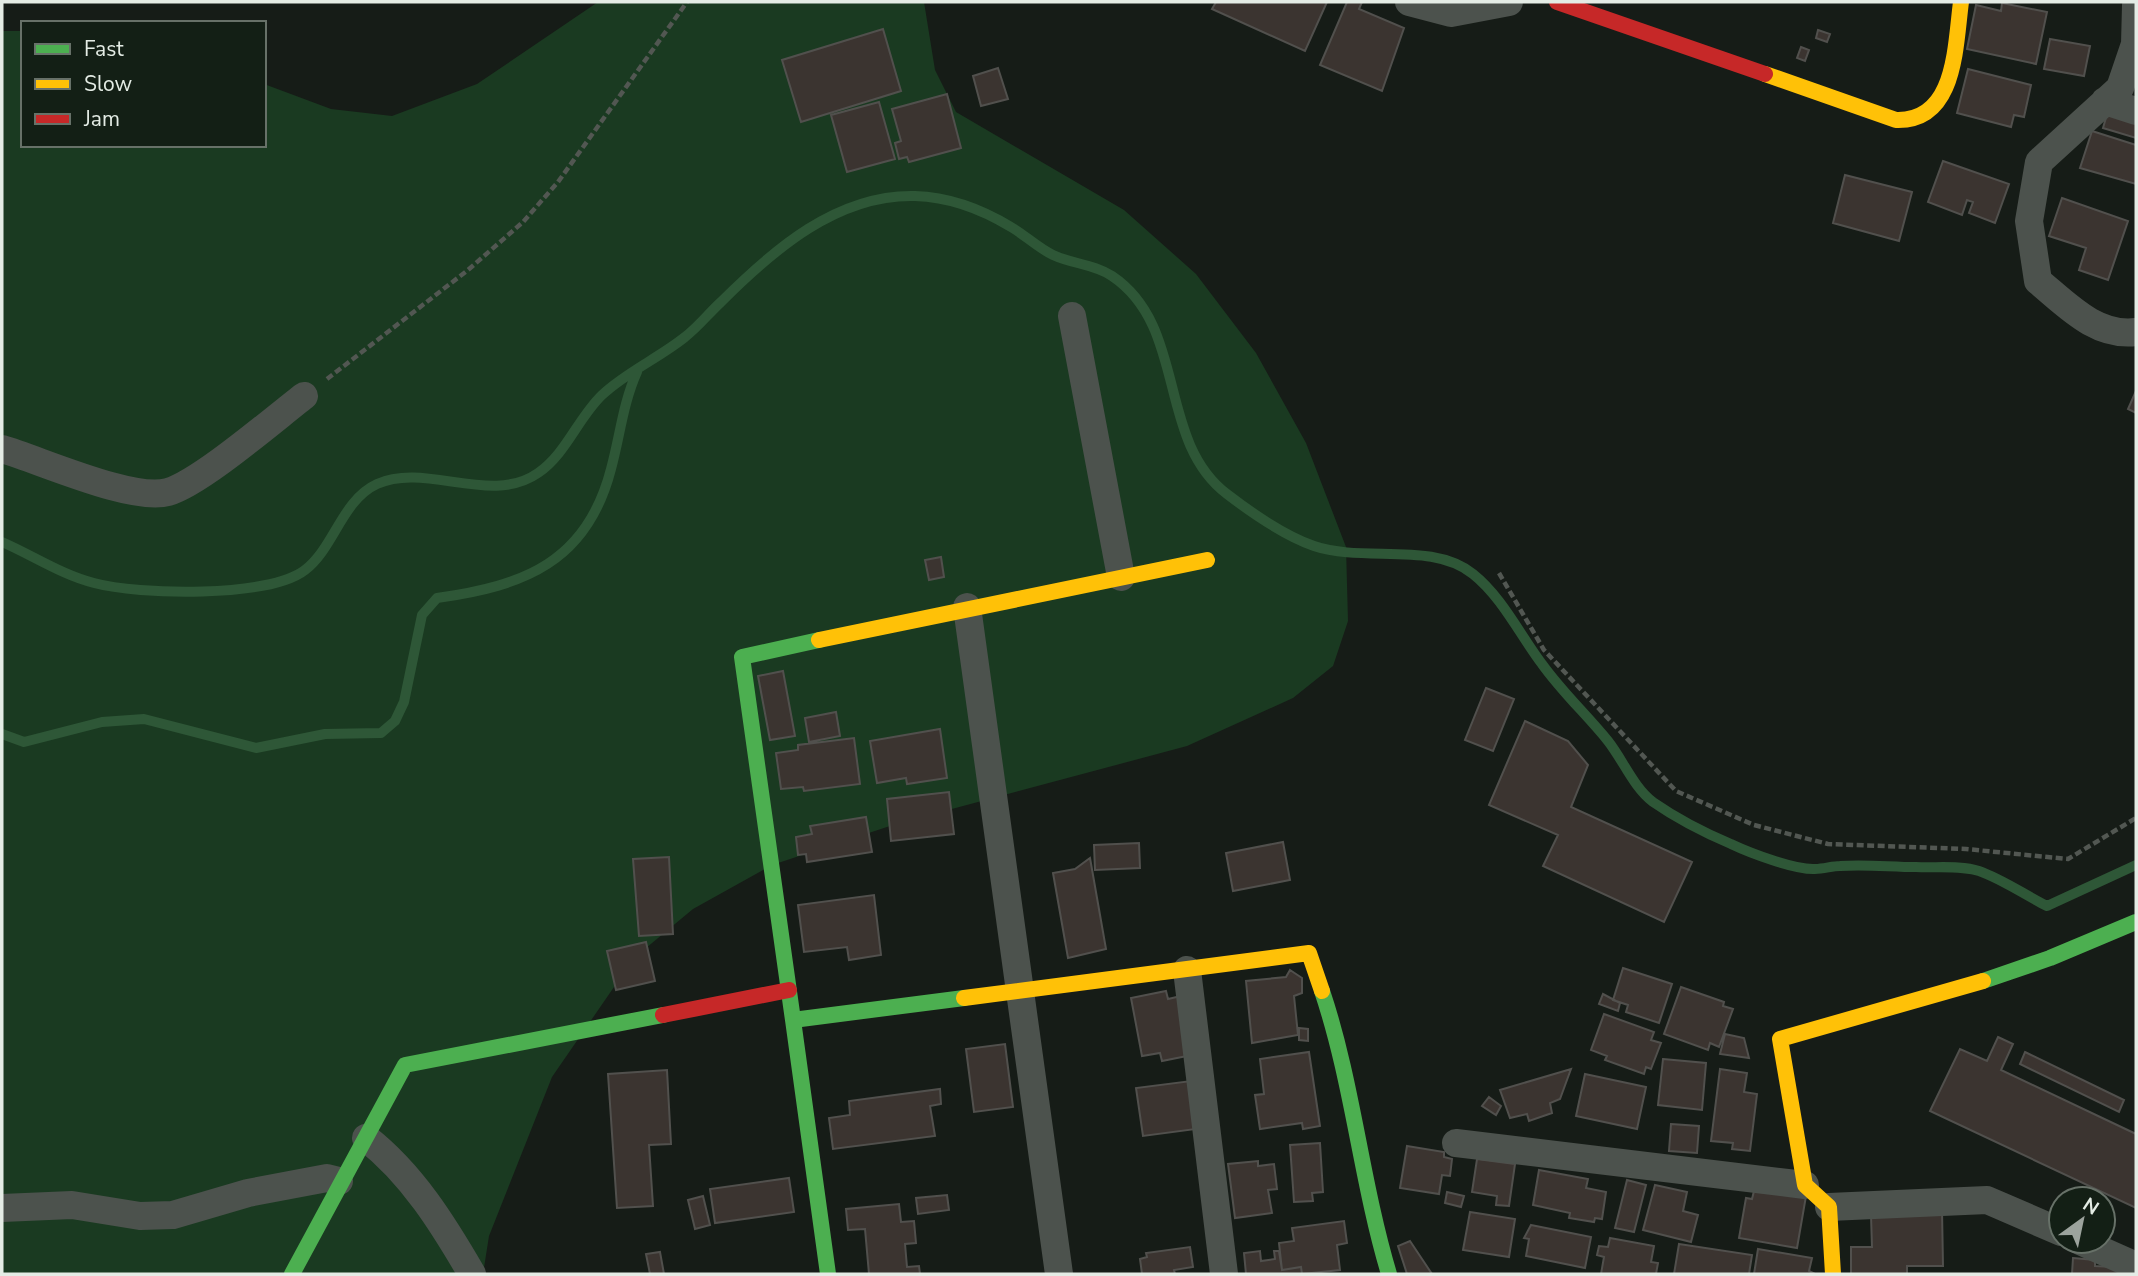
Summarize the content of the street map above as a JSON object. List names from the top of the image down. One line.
{"legend":["Fast","Slow","Jam"],"north":"top right"}
